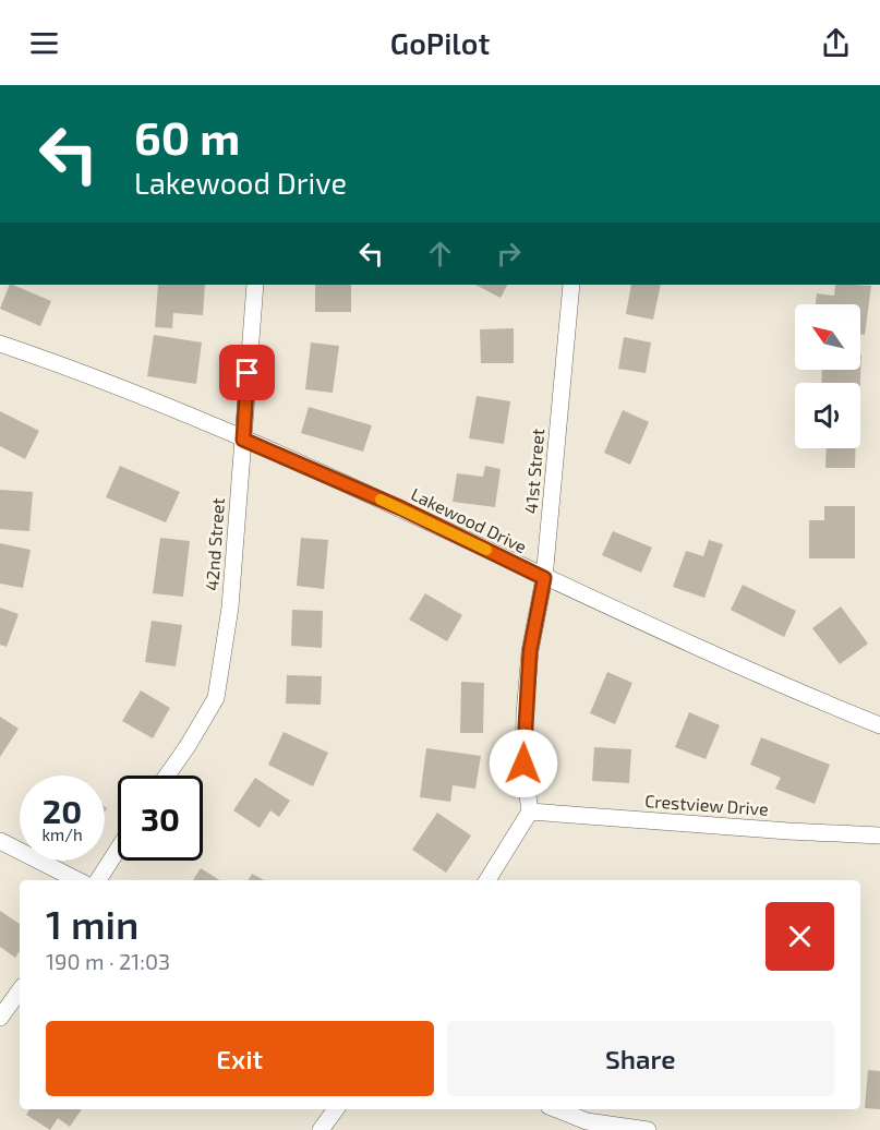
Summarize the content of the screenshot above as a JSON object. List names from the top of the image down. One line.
{"streets":{"street":["41st Street","Lakewood Drive","42nd Street","Crestview Drive"]},"crossings":[["41st Street","Lakewood Drive"],["41st Street","Crestview Drive"],["Lakewood Drive","42nd Street"]],"north":"top left","page":{"header":"GoPilot","turn":["60 m","Lakewood Drive"],"speed":"20 km/h","limit":"30","heading":["1 min","190 m · 21:03"],"buttons":["Exit","Share"]}}
